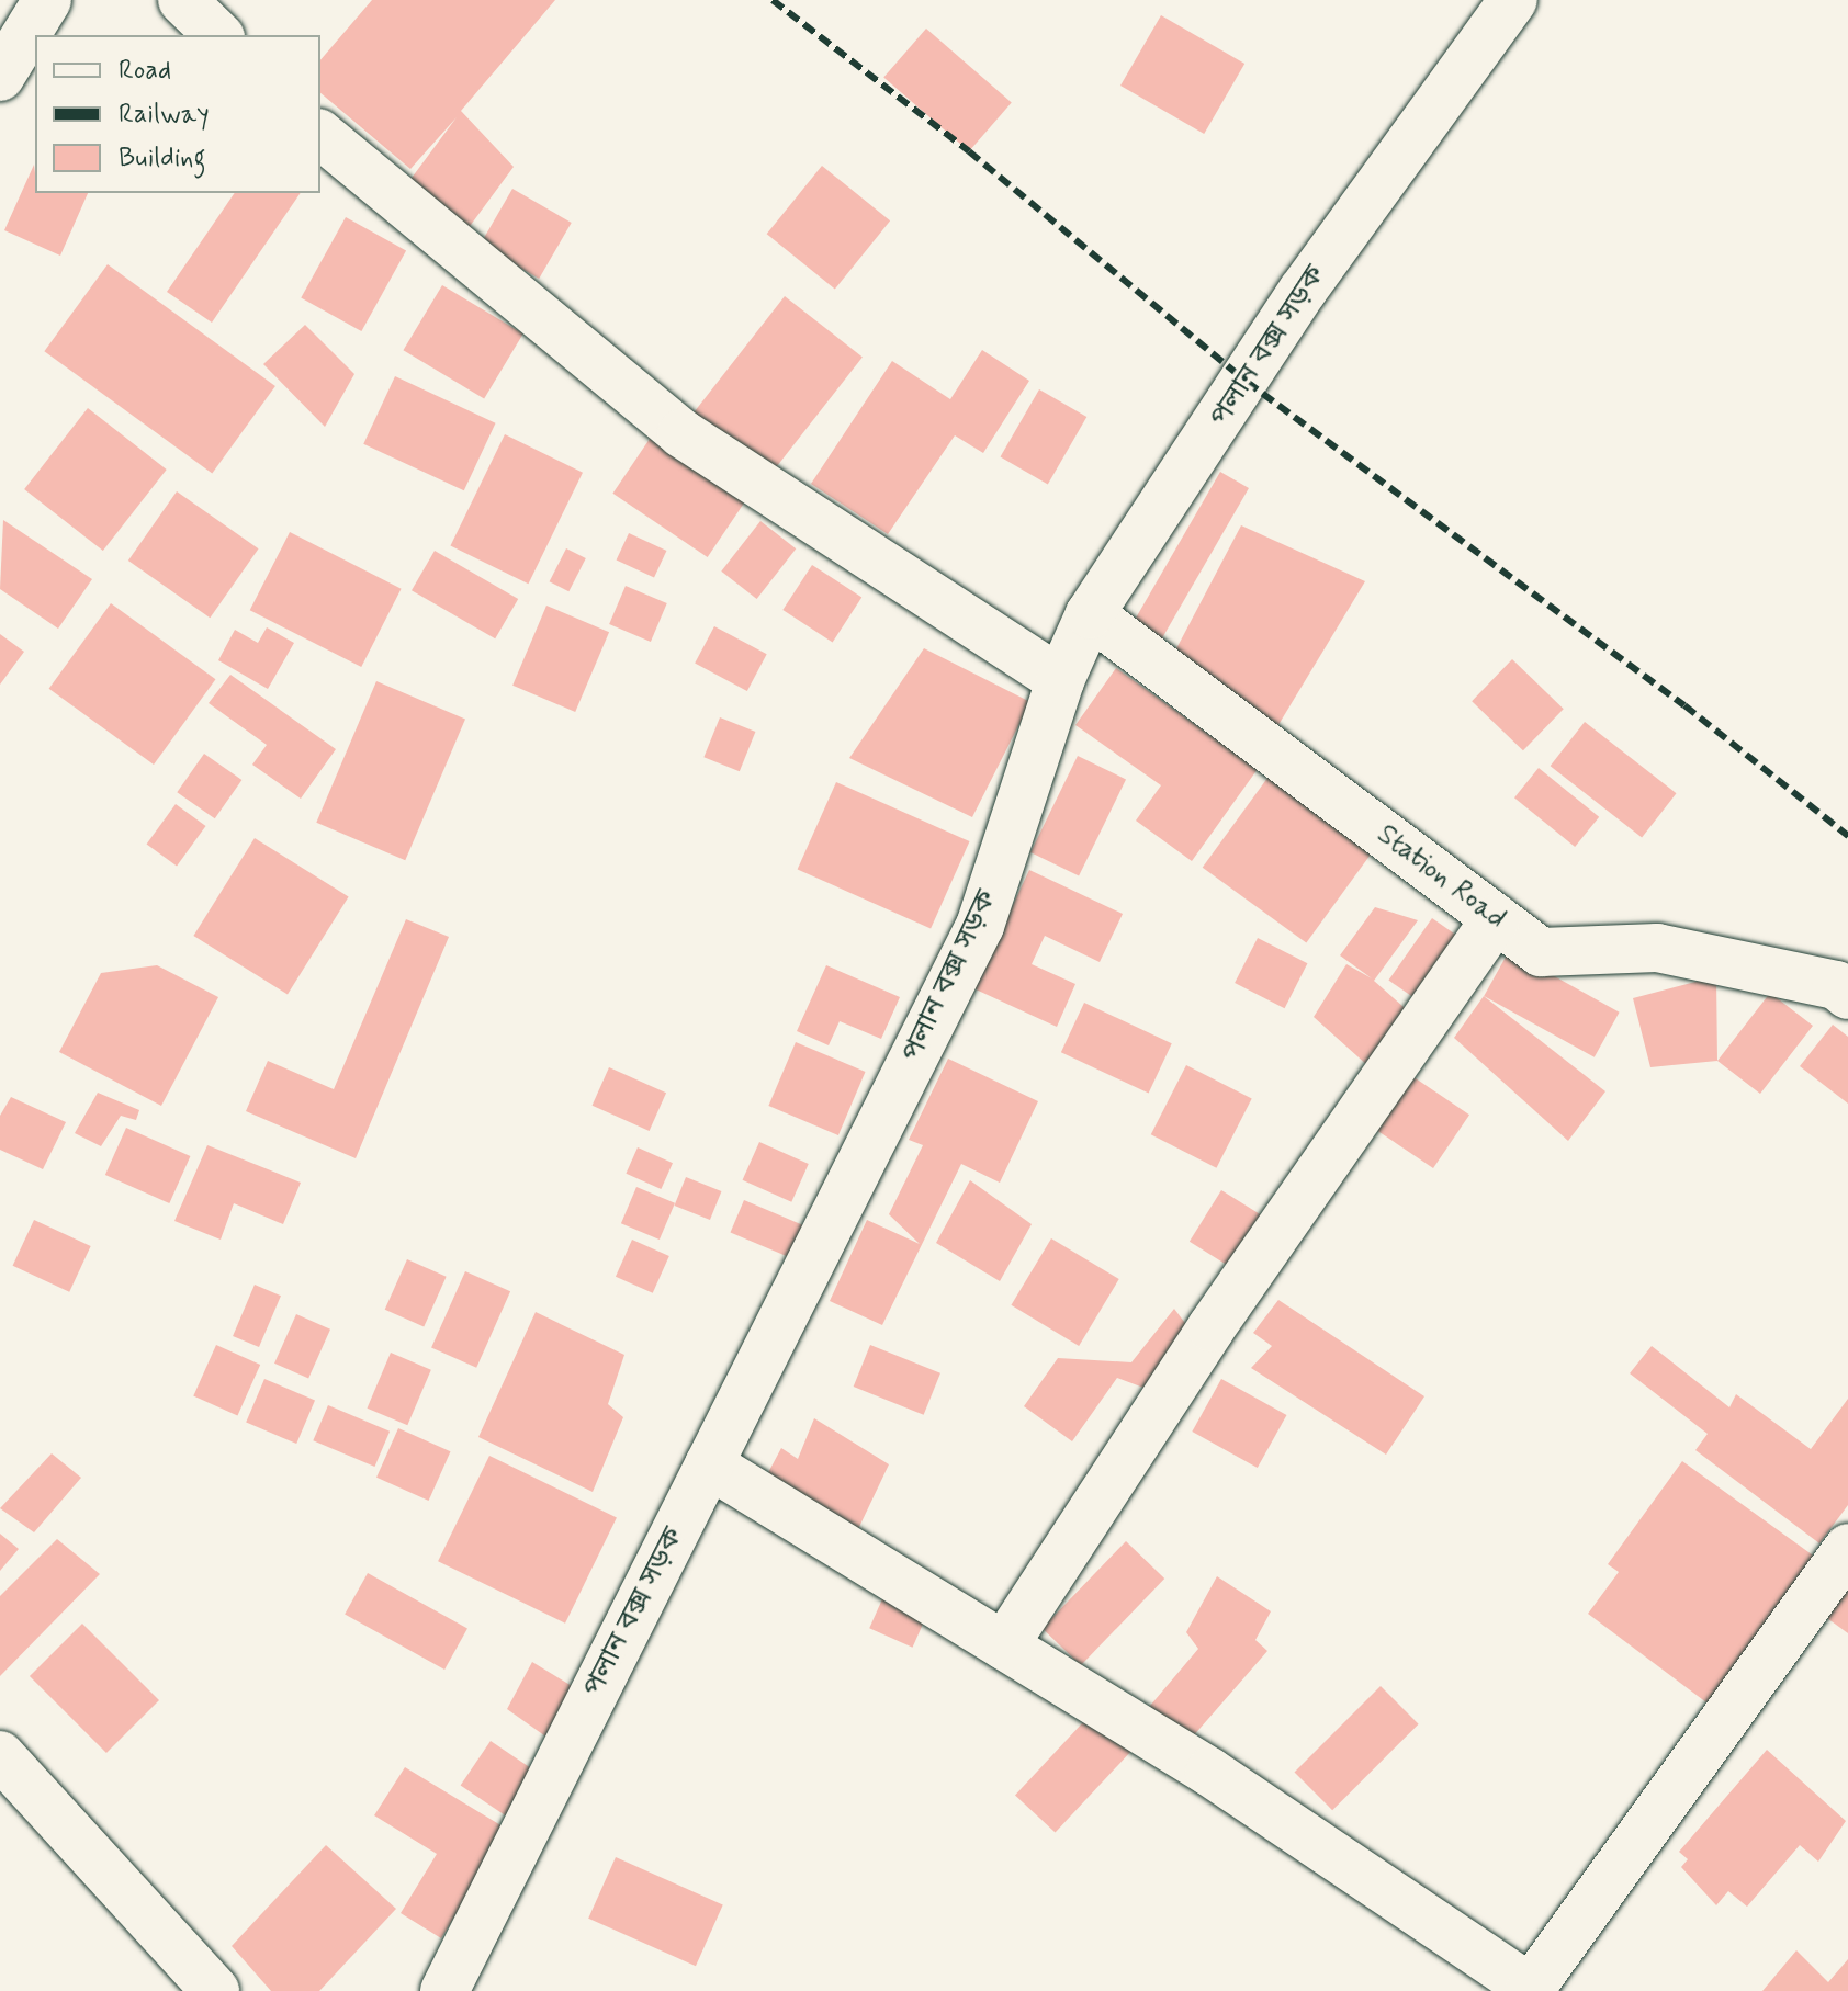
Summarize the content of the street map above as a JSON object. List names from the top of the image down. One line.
{"streets":{"street":["পলান বক্স সড়ক","Station Road"]},"crossings":[["পলান বক্স সড়ক","Station Road"]],"legend":["Road","Railway","Building"]}
